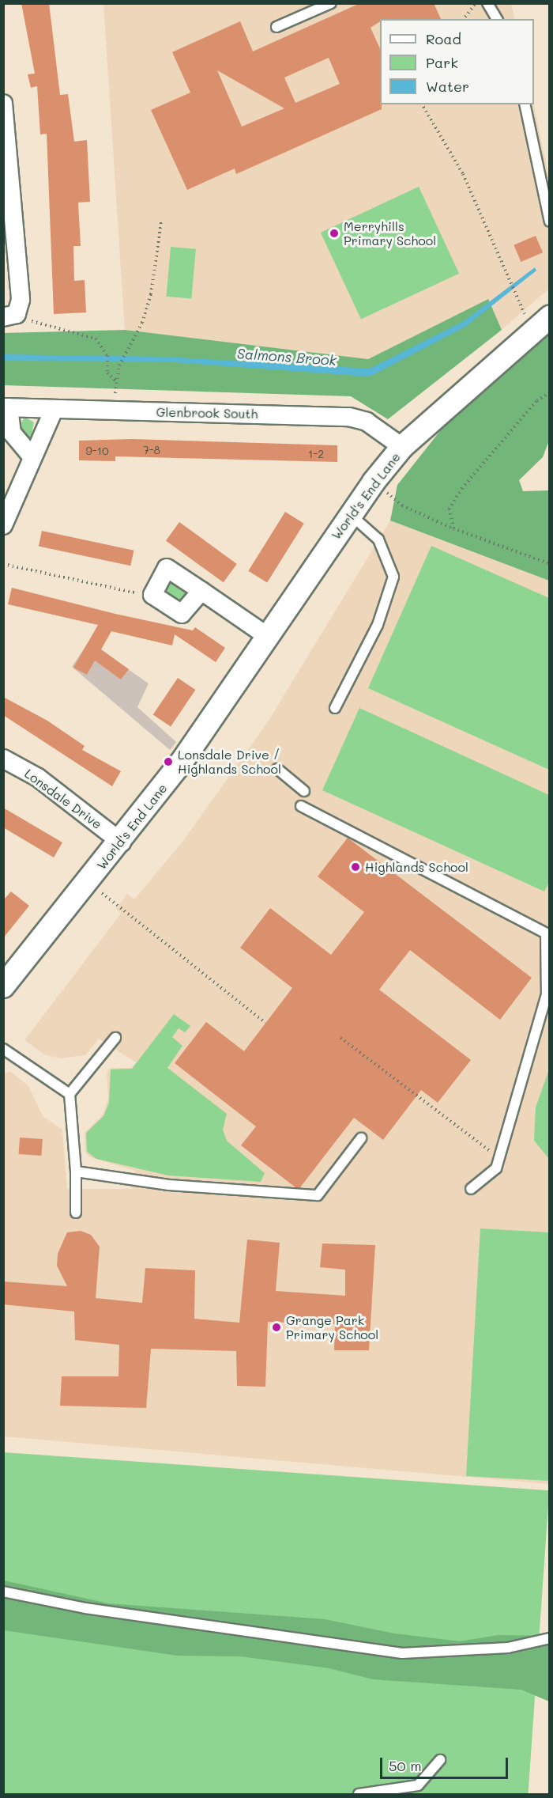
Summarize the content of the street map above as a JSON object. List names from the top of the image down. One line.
{"streets":{"street":["Glenbrook South","World's End Lane","Lonsdale Drive"]},"crossings":[["Glenbrook South","World's End Lane"],["World's End Lane","Lonsdale Drive"]],"water":["Salmons Brook"],"places":["Merryhills Primary School","Lonsdale Drive / Highlands School","Highlands School","Grange Park Primary School"],"house_numbers":["7-8","9-10","1-2"],"legend":["Road","Park","Water"],"scale_bar":"50 m"}
